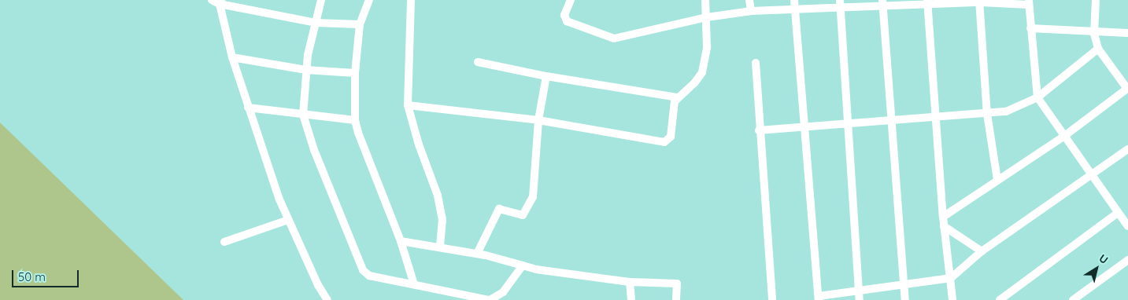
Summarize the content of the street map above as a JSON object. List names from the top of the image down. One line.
{"scale_bar":"50 m","north":"top right"}
